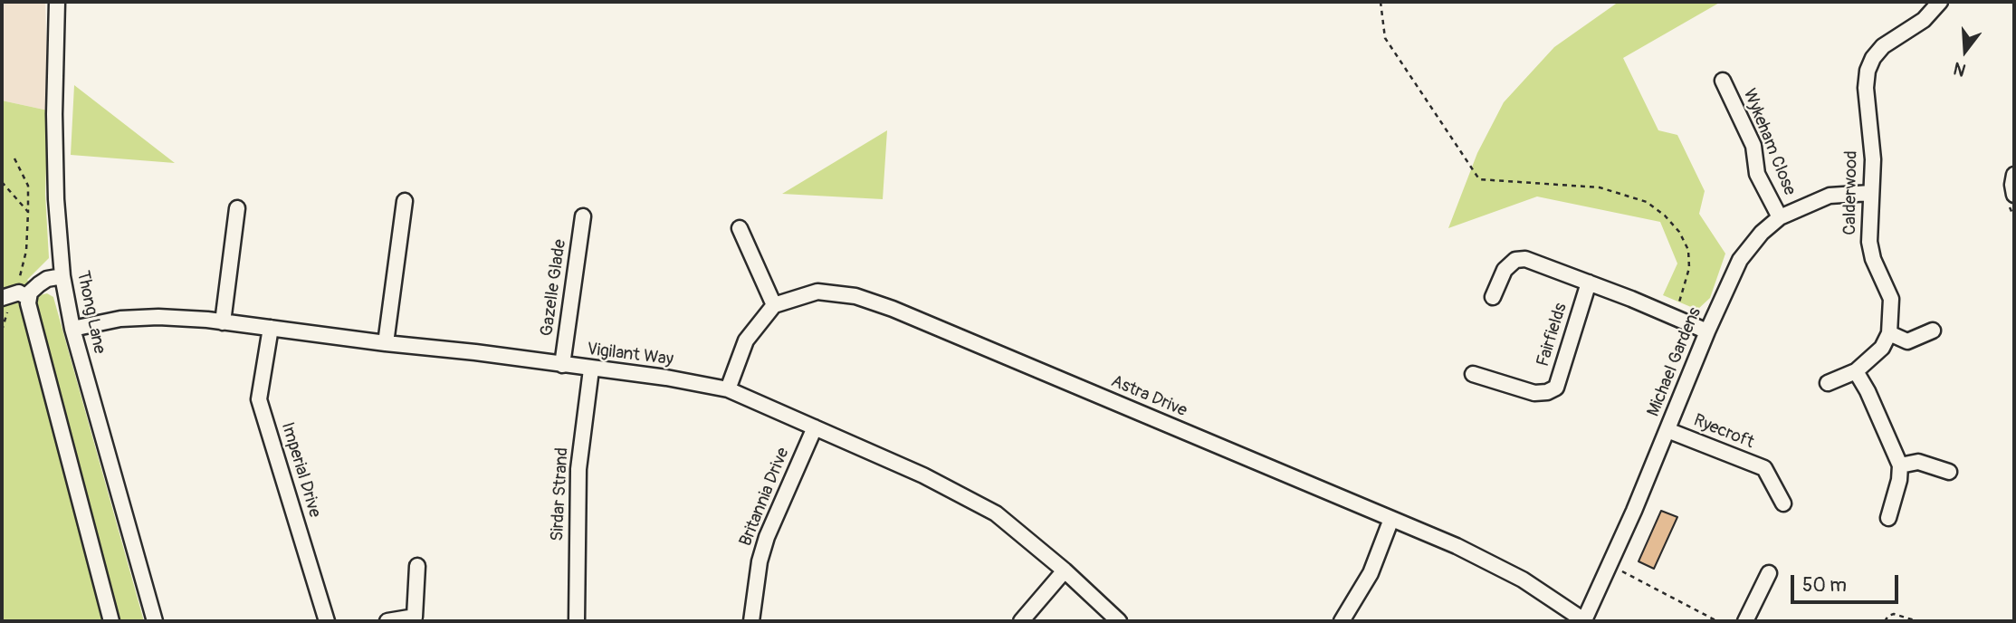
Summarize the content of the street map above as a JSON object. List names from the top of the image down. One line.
{"streets":{"street":["Wykeham Close","Calderwood","Gazelle Glade","Thong Lane","Fairfields","Vigilant Way","Michael Gardens","Astra Drive","Ryecroft","Imperial Drive","Sirdar Strand","Britannia Drive"]},"crossings":[["Wykeham Close","Michael Gardens"],["Calderwood","Michael Gardens"],["Gazelle Glade","Vigilant Way"],["Thong Lane","Vigilant Way"],["Vigilant Way","Imperial Drive"],["Vigilant Way","Sirdar Strand"],["Vigilant Way","Britannia Drive"],["Michael Gardens","Astra Drive"],["Michael Gardens","Ryecroft"]],"scale_bar":"50 m","north":"bottom"}
